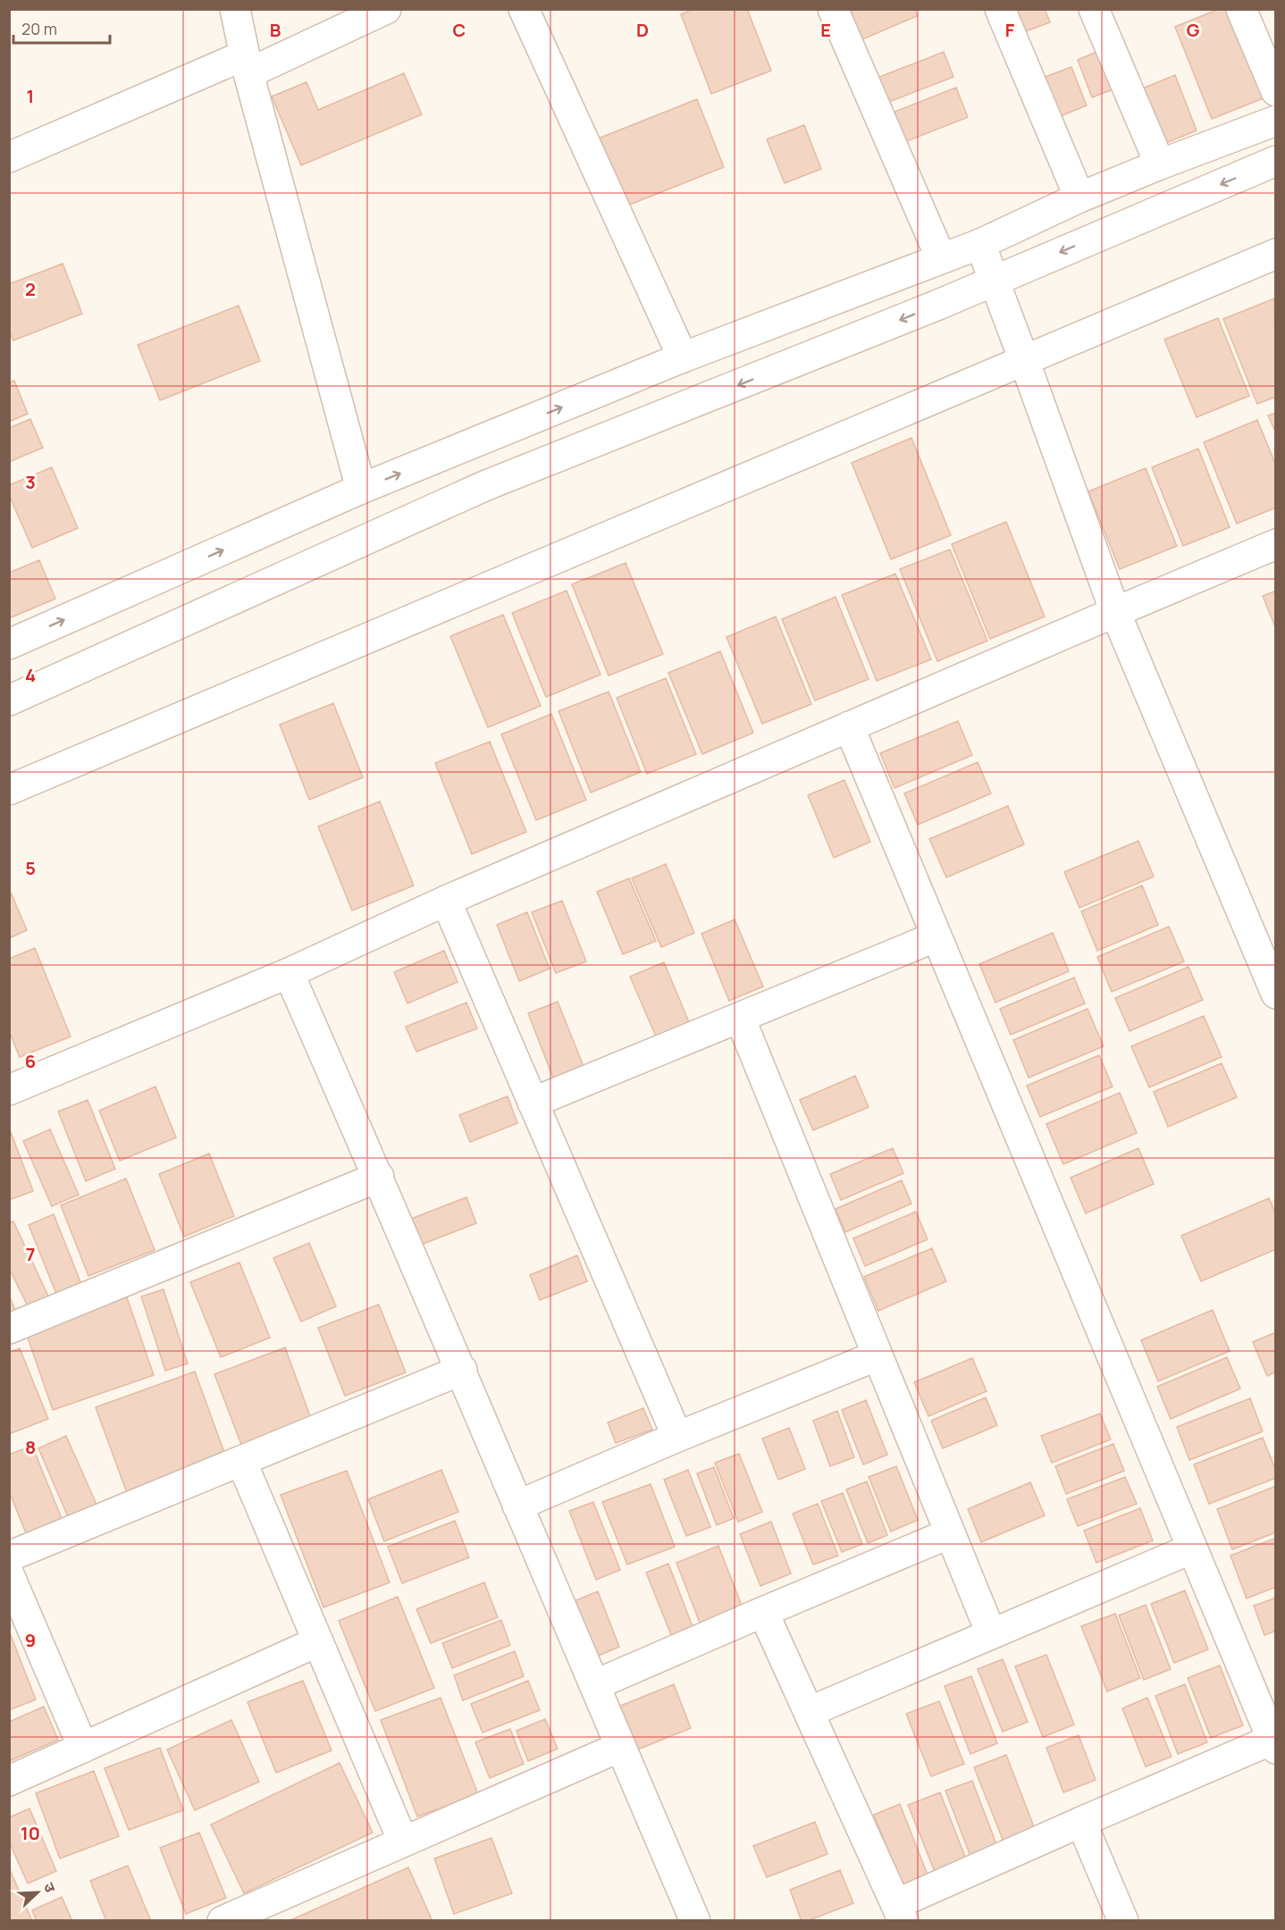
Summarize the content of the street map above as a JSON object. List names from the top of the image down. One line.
{"scale_bar":"20 m","north":"top right","grid":{"columns":["B","C","D","E","F","G"],"rows":["1","2","3","4","5","6","7","8","9","10"]}}
